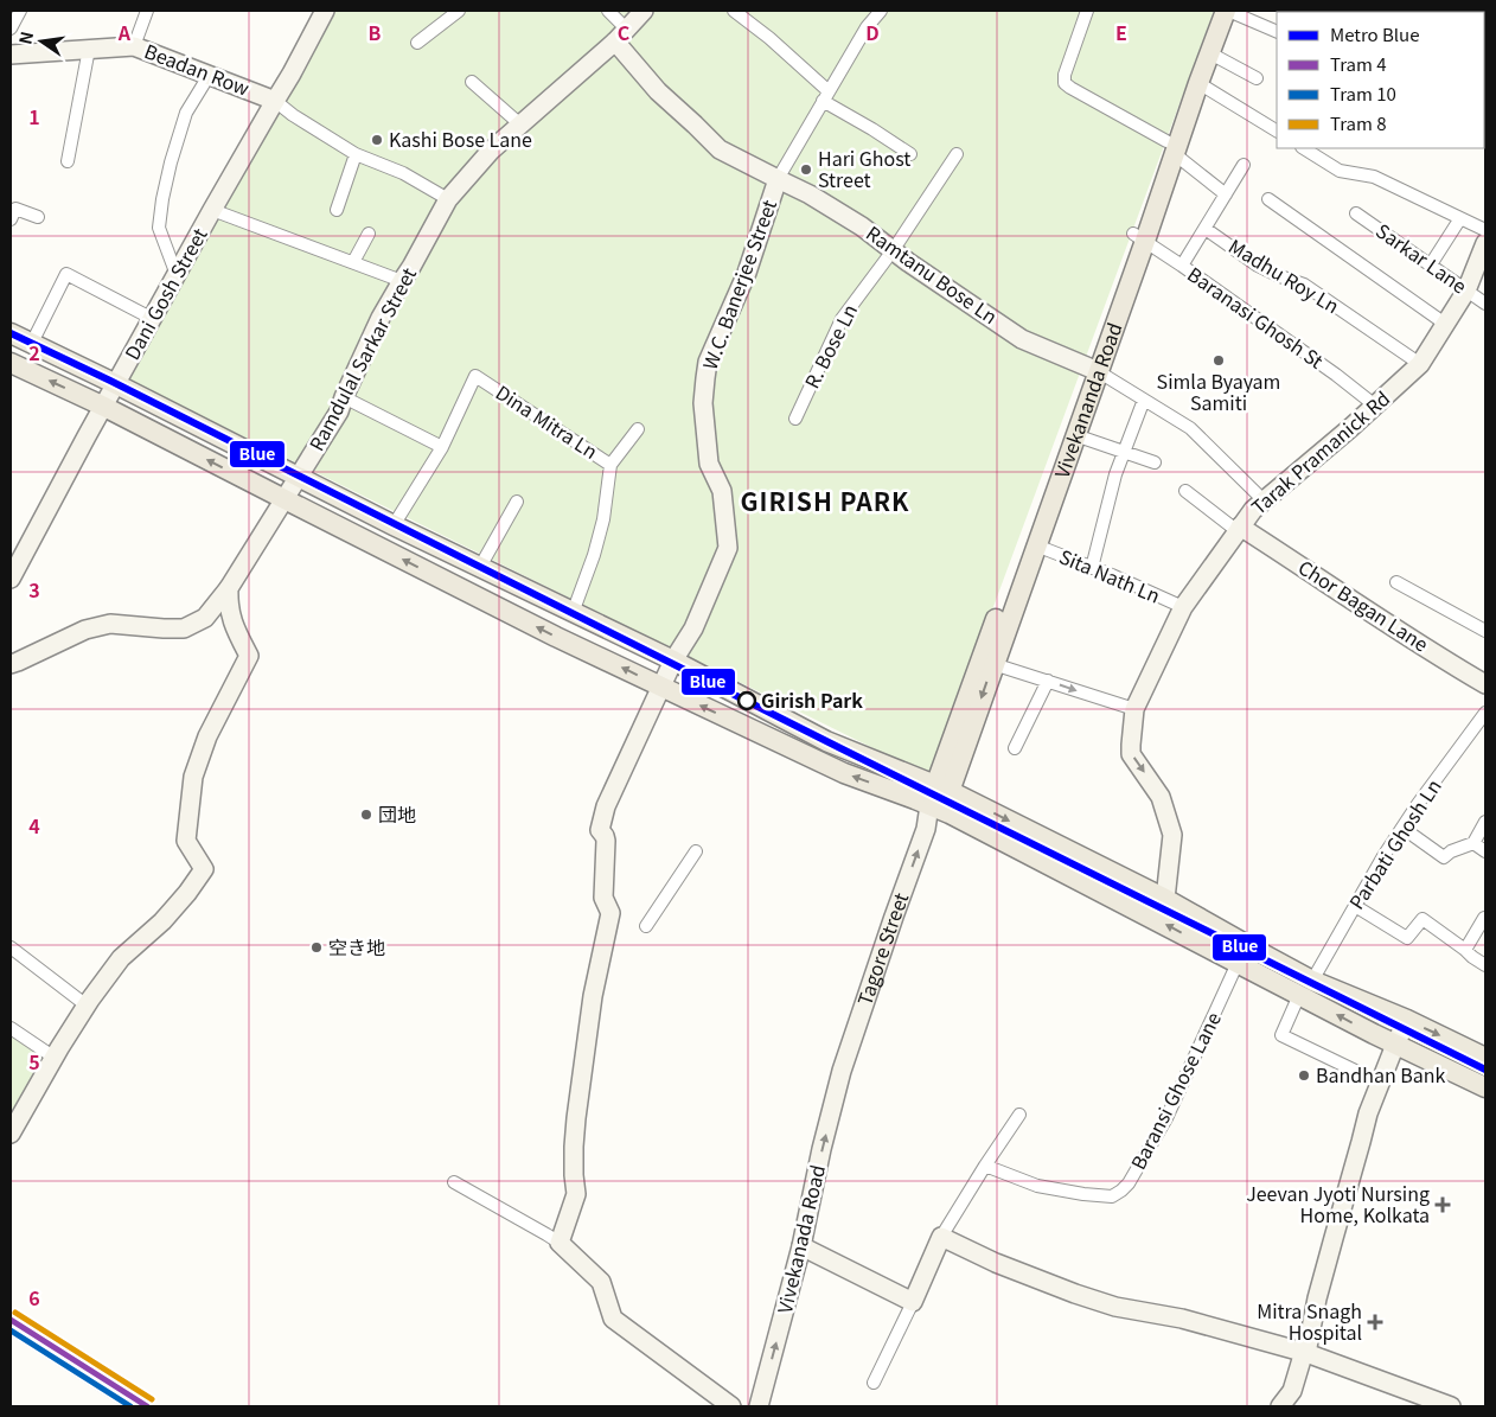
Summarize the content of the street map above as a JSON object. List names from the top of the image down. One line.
{"streets":{"main road":["Vivekananda Road","Tagore Street"],"street":["Beadan Row","Sarkar Lane","Ramtanu Bose Ln","Madhu Roy Ln","W.C. Banerjee Street","Dani Gosh Street","Baranasi Ghosh St","R. Bose Ln","Ramdulal Sarkar Street","Dina Mitra Ln","Tarak Pramanick Rd","Sita Nath Ln","Chor Bagan Lane","Parbati Ghosh Ln","Baransi Ghose Lane","Vivekanada Road"]},"crossings":[["Beadan Row","Dani Gosh Street"],["Sarkar Lane","Tarak Pramanick Rd"],["Ramtanu Bose Ln","W.C. Banerjee Street"],["Ramtanu Bose Ln","R. Bose Ln"],["Ramtanu Bose Ln","Vivekananda Road"],["Madhu Roy Ln","Tarak Pramanick Rd"],["W.C. Banerjee Street","Ramdulal Sarkar Street"],["Baranasi Ghosh St","Vivekananda Road"],["Baranasi Ghosh St","Tarak Pramanick Rd"],["Vivekananda Road","Sita Nath Ln"],["Vivekananda Road","Tagore Street"],["Tarak Pramanick Rd","Sita Nath Ln"],["Tarak Pramanick Rd","Chor Bagan Lane"],["Tagore Street","Vivekanada Road"]],"one_way":["Tagore Street"],"districts":["GIRISH PARK"],"places":{"other":["Kashi Bose Lane","Hari Ghost Street","Simla Byayam Samiti","Girish Park","団地","空き地","Bandhan Bank"],"health":["Jeevan Jyoti Nursing Home, Kolkata","Mitra Snagh Hospital"]},"lines":["metro line Blue","tram line 8","tram line 4","tram line 10"],"legend":["Metro Blue","Tram 4","Tram 10","Tram 8"],"north":"left","grid":{"columns":["A","B","C","D","E"],"rows":["1","2","3","4","5","6"]}}
